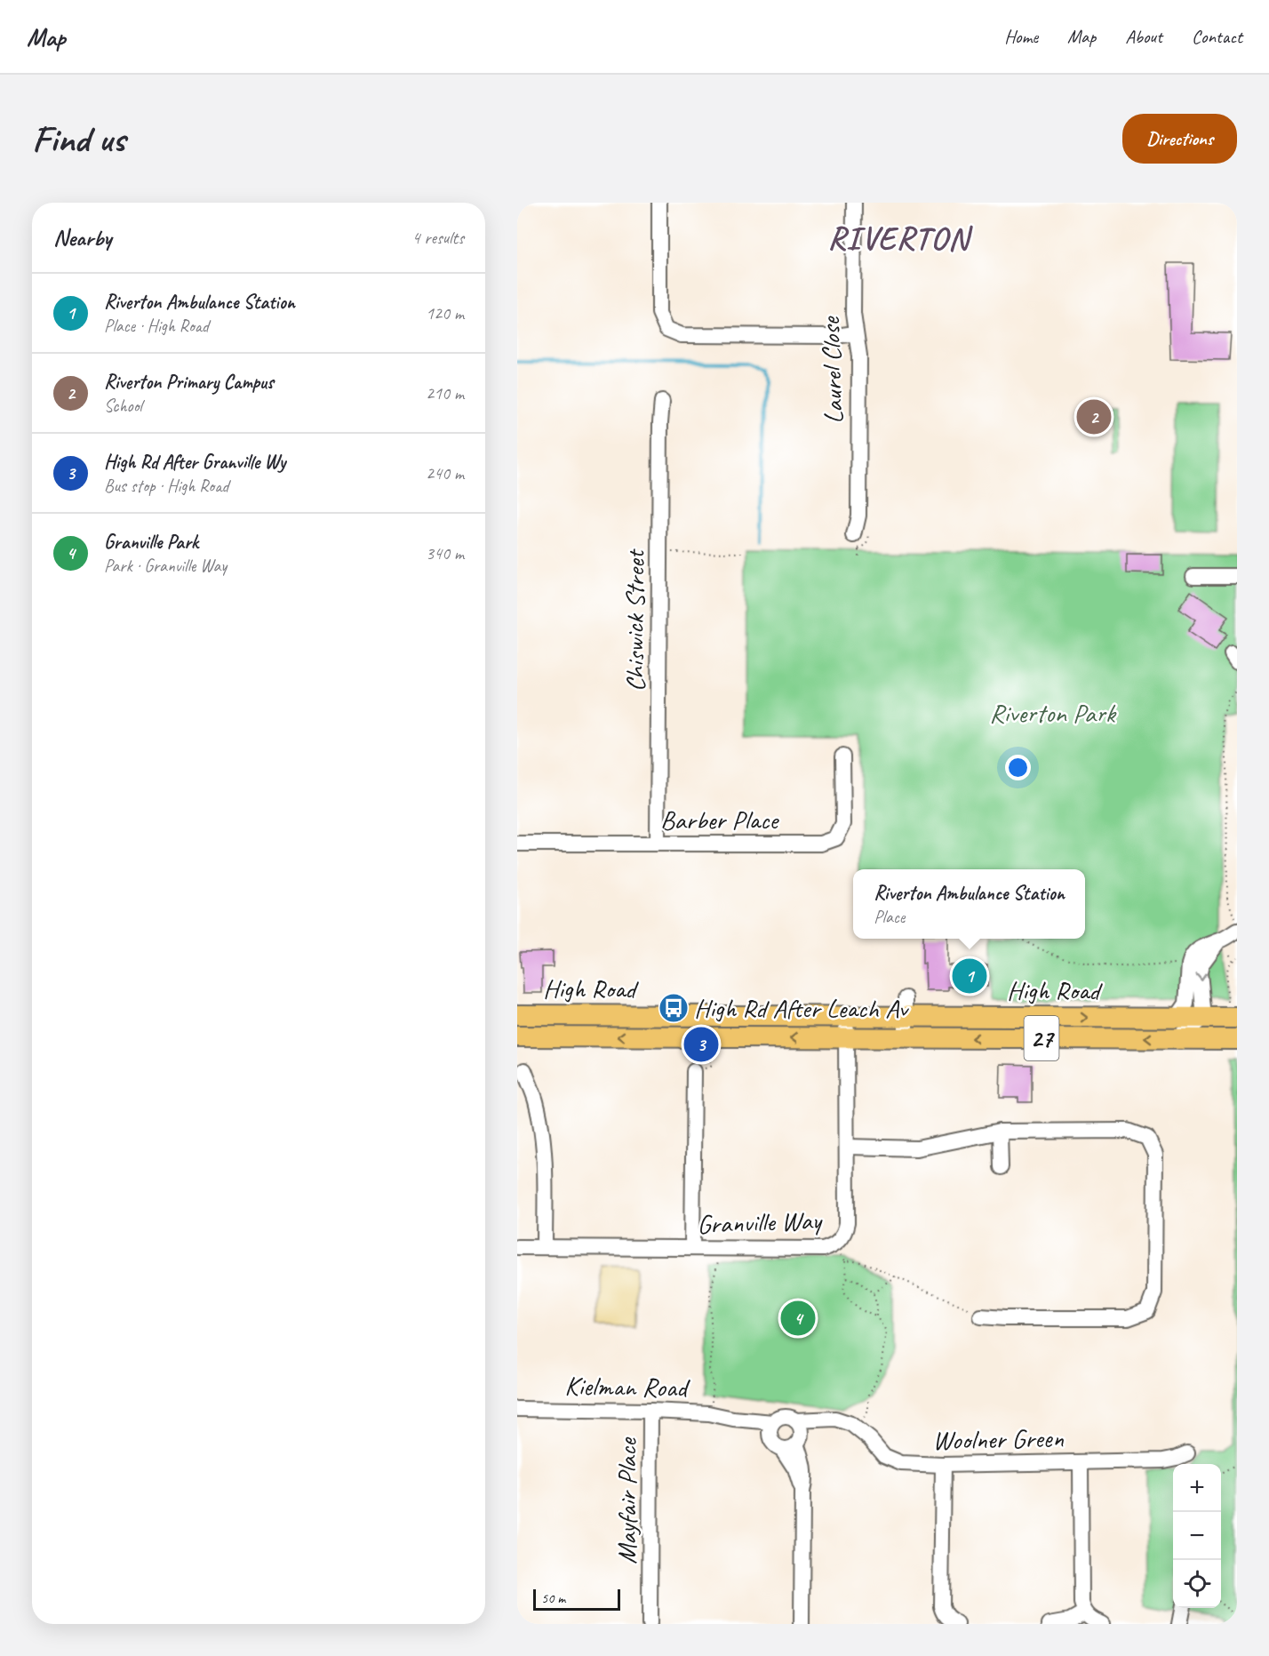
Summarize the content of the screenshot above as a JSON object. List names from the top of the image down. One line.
{"streets":{"main road":["High Road","27"],"street":["Laurel Close","Chiswick Street","Barber Place","Granville Way","Kielman Road","Woolner Green","Mayfair Place"]},"crossings":[["Chiswick Street","Barber Place"],["High Road","Granville Way"],["Kielman Road","Woolner Green"],["Kielman Road","Mayfair Place"]],"districts":["RIVERTON"],"parks":["Riverton Park"],"places":{"bus stop":["High Rd After Leach Av"]},"scale_bar":"50 m","page":{"header":"Map","nav":["Home","Map","About","Contact"],"buttons":"Directions","title":"Find us","heading":["Nearby","4 results"],"list":[{"mark":"1","name":"Riverton Ambulance Station","note":"Place · High Road","value":"120 m"},{"mark":"2","name":"Riverton Primary Campus","note":"School","value":"210 m"},{"mark":"3","name":"High Rd After Granville Wy","note":"Bus stop · High Road","value":"240 m"},{"mark":"4","name":"Granville Park","note":"Park · Granville Way","value":"340 m"}],"pins":["2","1","3","4"],"popup":["Riverton Ambulance Station","Place"],"map_buttons":["+","−"],"scale":"50 m"}}
